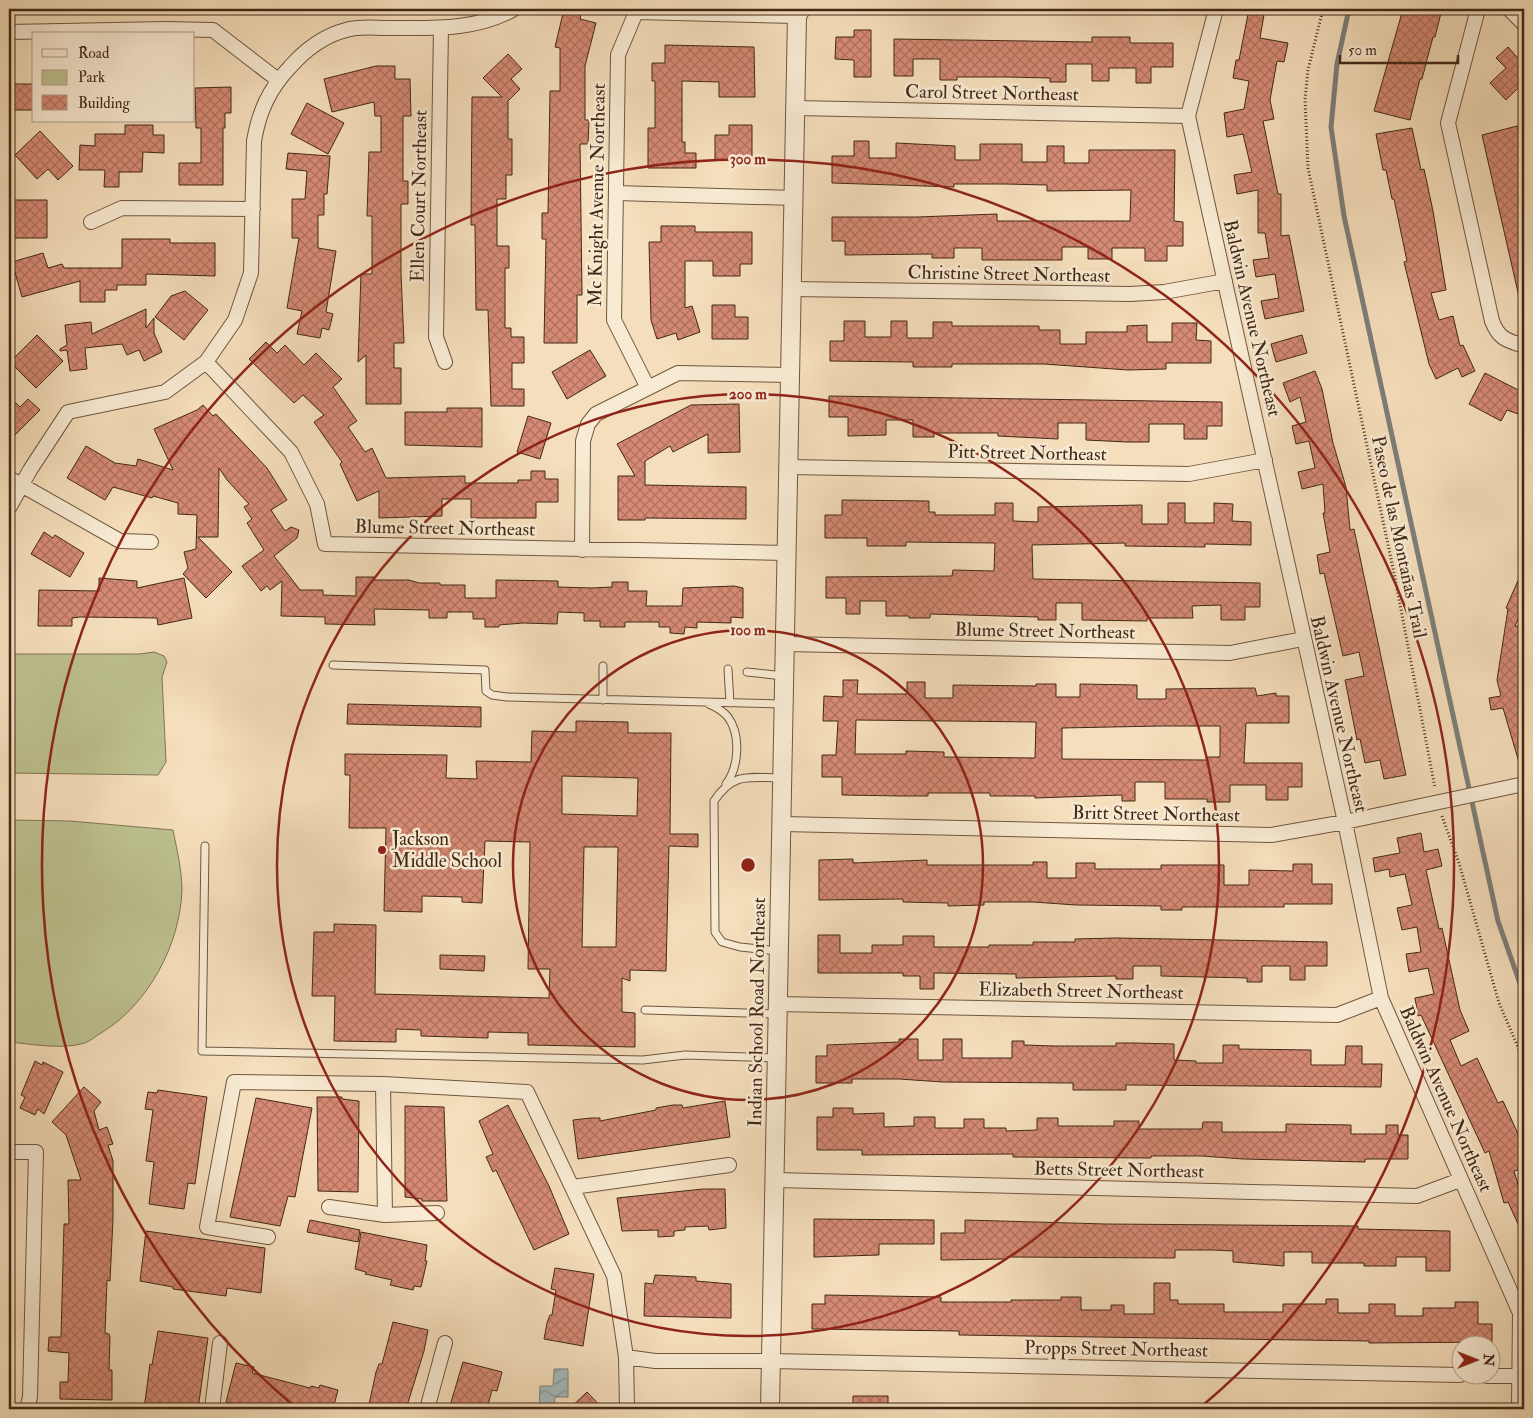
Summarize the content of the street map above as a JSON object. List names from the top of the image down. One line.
{"streets":{"street":["Carol Street Northeast","Mc Knight Avenue Northeast","Ellen Court Northeast","Christine Street Northeast","Baldwin Avenue Northeast","Pitt Street Northeast","Blume Street Northeast","Britt Street Northeast","Elizabeth Street Northeast","Indian School Road Northeast","Betts Street Northeast","Propps Street Northeast"],"path":["Paseo de las Montañas Trail"]},"crossings":[["Carol Street Northeast","Baldwin Avenue Northeast"],["Carol Street Northeast","Indian School Road Northeast"],["Christine Street Northeast","Baldwin Avenue Northeast"],["Christine Street Northeast","Indian School Road Northeast"],["Baldwin Avenue Northeast","Pitt Street Northeast"],["Baldwin Avenue Northeast","Blume Street Northeast"],["Baldwin Avenue Northeast","Britt Street Northeast"],["Baldwin Avenue Northeast","Elizabeth Street Northeast"],["Baldwin Avenue Northeast","Betts Street Northeast"],["Pitt Street Northeast","Indian School Road Northeast"],["Blume Street Northeast","Indian School Road Northeast"],["Paseo de las Montañas Trail","Britt Street Northeast"],["Britt Street Northeast","Indian School Road Northeast"],["Elizabeth Street Northeast","Indian School Road Northeast"],["Indian School Road Northeast","Betts Street Northeast"],["Indian School Road Northeast","Propps Street Northeast"]],"places":["Jackson Middle School"],"legend":["Road","Park","Building"],"scale_bar":"50 m","north":"right","rings":["300 m","200 m","100 m"]}
